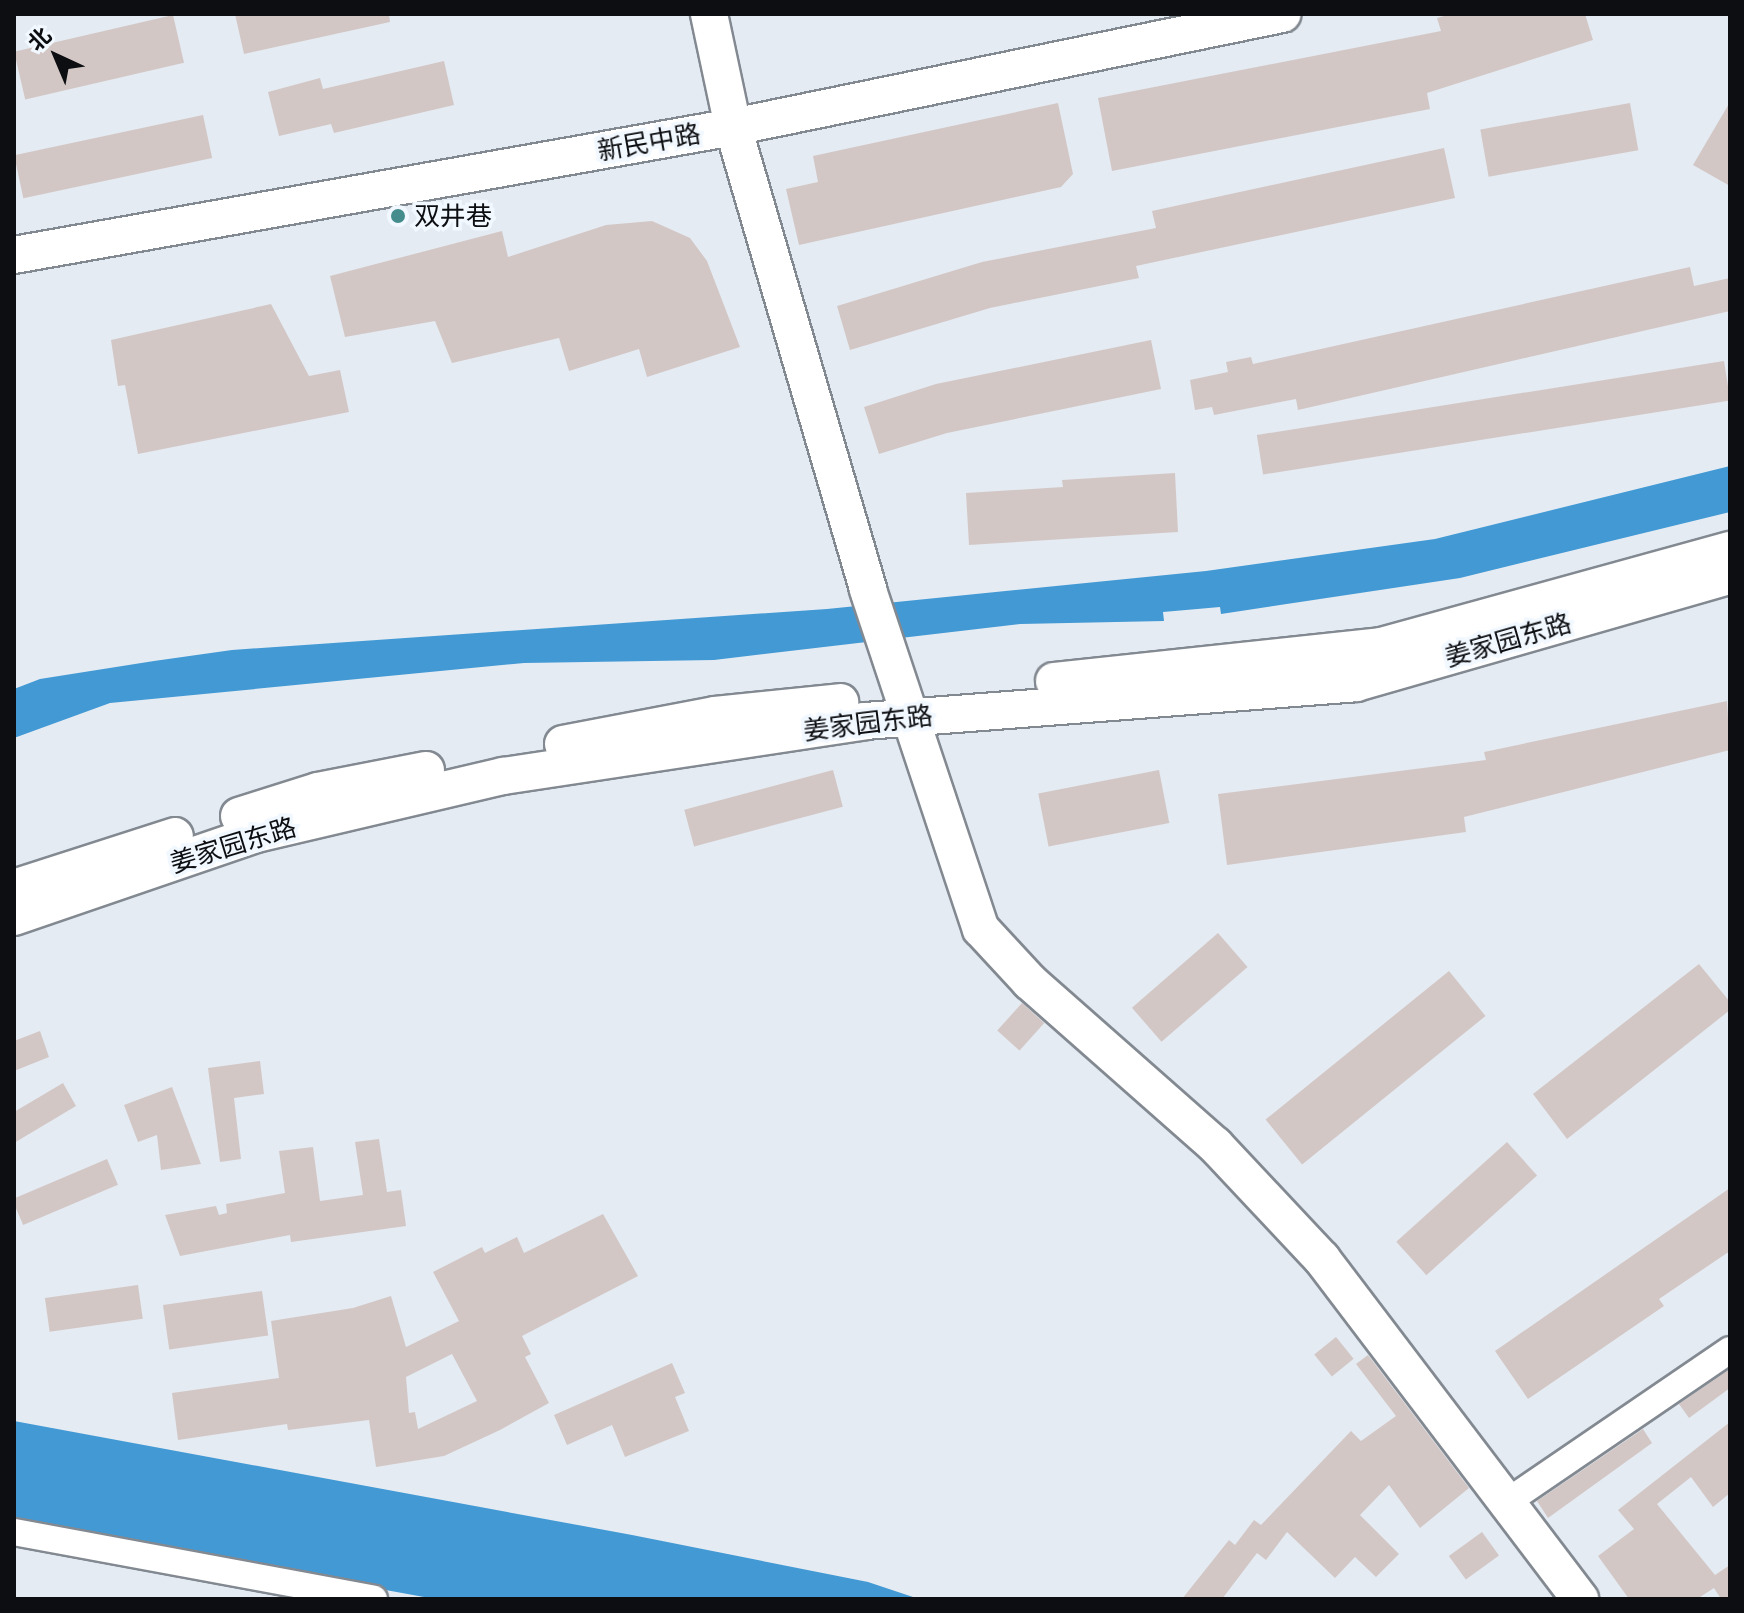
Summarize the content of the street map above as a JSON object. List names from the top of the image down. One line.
{"streets":{"main road":["新民中路","姜家园东路"]},"places":["双井巷"],"north":"top left"}
